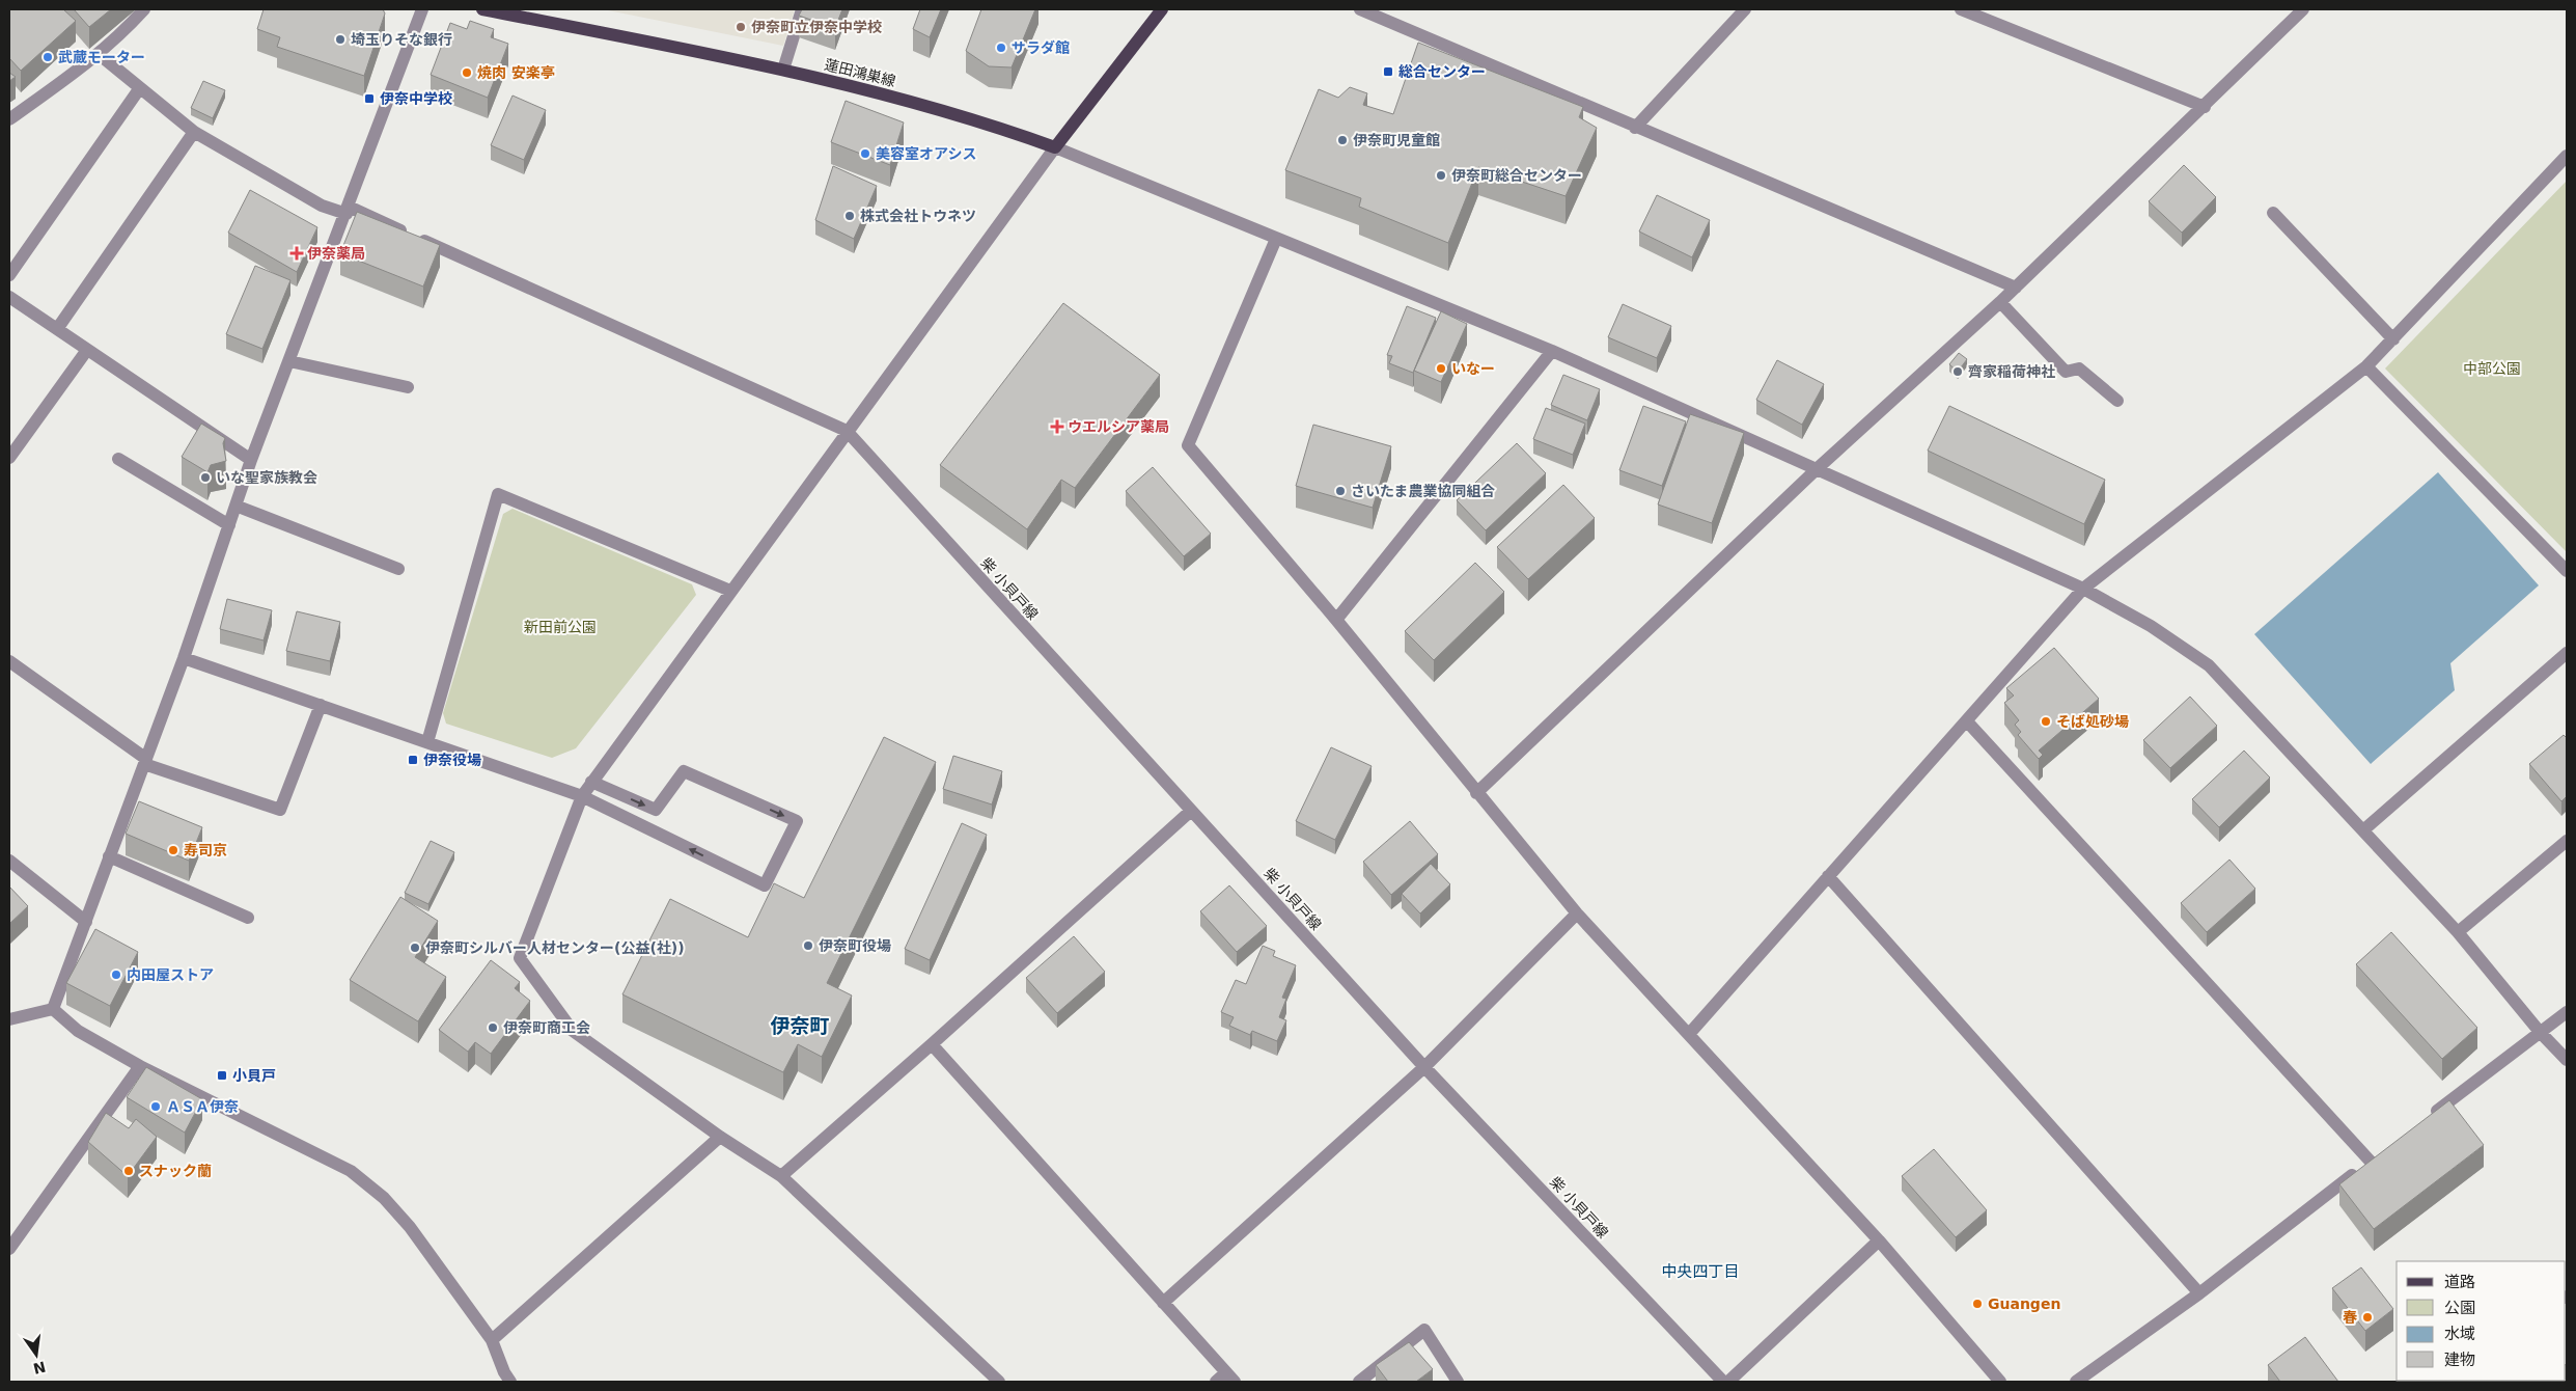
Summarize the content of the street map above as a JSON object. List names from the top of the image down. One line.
{"streets":{"main road":["蓮田鴻巣線"],"street":["柴 小貝戸線"]},"districts":["伊奈町","中央四丁目"],"parks":["中部公園","新田前公園"],"places":{"other":["伊奈町立伊奈中学校","埼玉りそな銀行","サラダ館","武蔵モーター","焼肉 安楽亭","伊奈町児童館","美容室オアシス","伊奈町総合センター","株式会社トウネツ","いなー","齊家稲荷神社","いな聖家族教会","さいたま農業協同組合","そば処砂場","寿司京","伊奈町役場","伊奈町シルバー人材センター(公益(社))","内田屋ストア","伊奈町商工会","ＡＳＡ伊奈","スナック蘭","Guangen","春"],"transit":["総合センター","伊奈中学校","伊奈役場","小貝戸"],"health":["伊奈薬局","ウエルシア薬局"]},"legend":["道路","公園","水域","建物"],"north":"bottom"}
